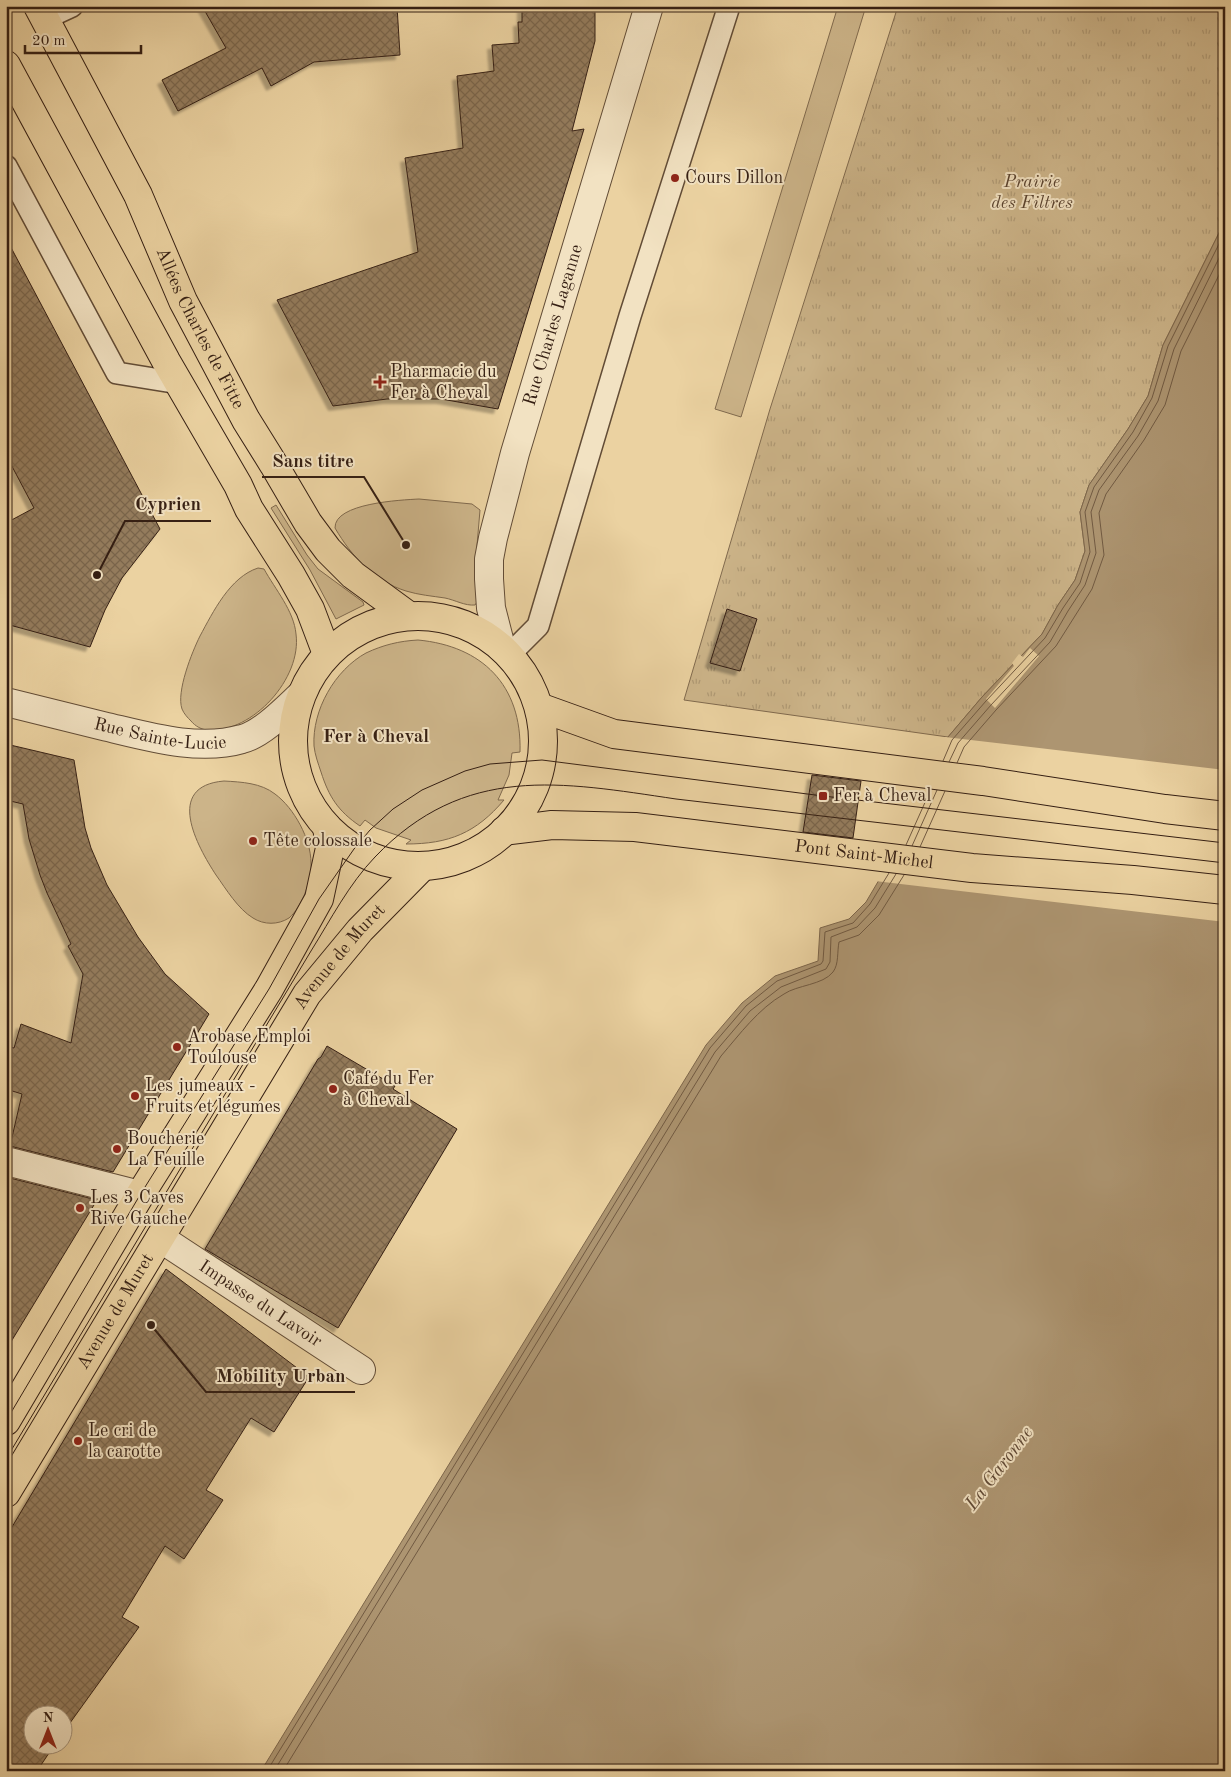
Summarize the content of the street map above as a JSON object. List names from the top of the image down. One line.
{"streets":{"main road":["Allées Charles de Fitte","Pont Saint-Michel","Avenue de Muret"],"street":["Rue Charles Laganne","Rue Sainte-Lucie","Impasse du Lavoir"]},"crossings":[["Avenue de Muret","Impasse du Lavoir"]],"districts":["Fer à Cheval"],"water":["La Garonne"],"parks":["Prairie des Filtres"],"places":{"other":["Cours Dillon","Sans titre","Cyprien","Tête colossale","Arobase Emploi Toulouse","Café du Fer à Cheval","Les jumeaux - Fruits et légumes","Boucherie La Feuille","Les 3 Caves Rive Gauche","Mobility Urban","Le cri de la carotte"],"health":["Pharmacie du Fer à Cheval"],"transit":["Fer à Cheval"]},"scale_bar":"20 m","north":"top"}
